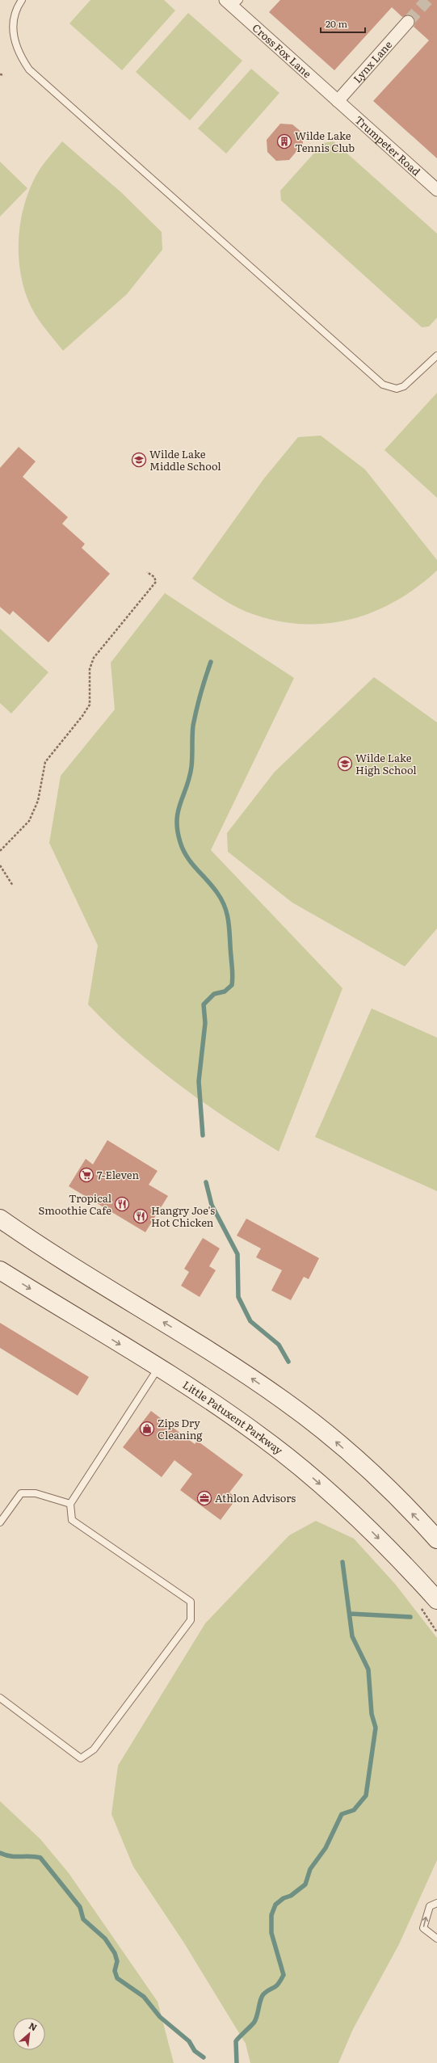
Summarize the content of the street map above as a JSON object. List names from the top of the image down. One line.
{"streets":{"main road":["Little Patuxent Parkway"],"street":["Cross Fox Lane","Lynx Lane","Trumpeter Road"]},"crossings":[["Cross Fox Lane","Lynx Lane"],["Cross Fox Lane","Trumpeter Road"],["Lynx Lane","Trumpeter Road"]],"places":{"building":["Wilde Lake Tennis Club"],"school or university":["Wilde Lake Middle School","Wilde Lake High School"],"supermarket":["7-Eleven"],"restaurant":["Tropical Smoothie Cafe","Hangry Joe's Hot Chicken"],"shop":["Zips Dry Cleaning"],"office":["Athlon Advisors"]},"scale_bar":"20 m","north":"top right"}
